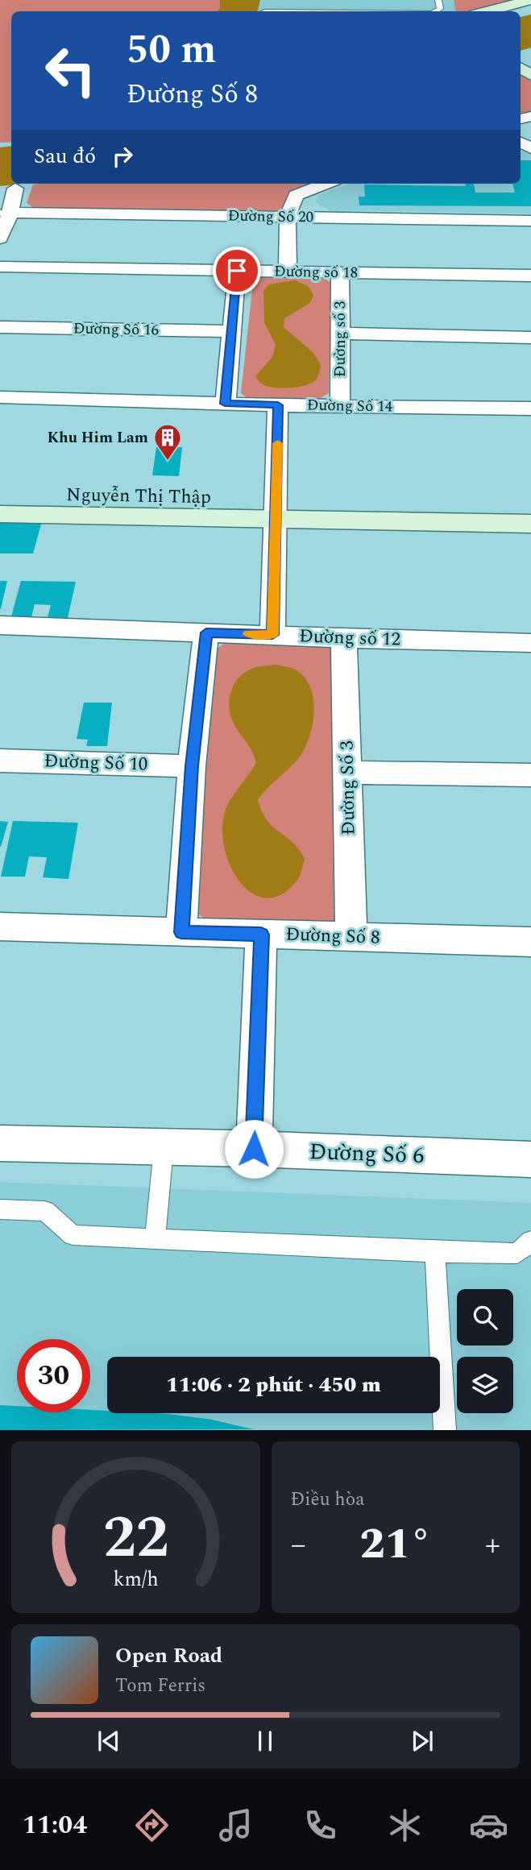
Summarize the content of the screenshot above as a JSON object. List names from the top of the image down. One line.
{"streets":{"main road":["Nguyễn Thị Thập"],"street":["Đường Số 20","Đường số 18","Đường Số 16","Đường số 3","Đường Số 14","Đường số 12","Đường Số 10","Đường Số 3","Đường Số 8","Đường Số 6"]},"crossings":[["Đường số 18","Đường số 3"],["Đường số 3","Đường Số 14"],["Đường số 12","Đường Số 3"],["Đường Số 3","Đường Số 8"]],"places":{"building":["Khu Him Lam"]},"page":{"turn":["50 m","Đường Số 8"],"then":"Sau đó","limit":"30","trip":"11:06 · 2 phút · 450 m","tile":"Điều hòa","heat":["−","21°","+"],"song":["Open Road","Tom Ferris"],"tabs":"11:04","gauge":["22","km/h"]}}
